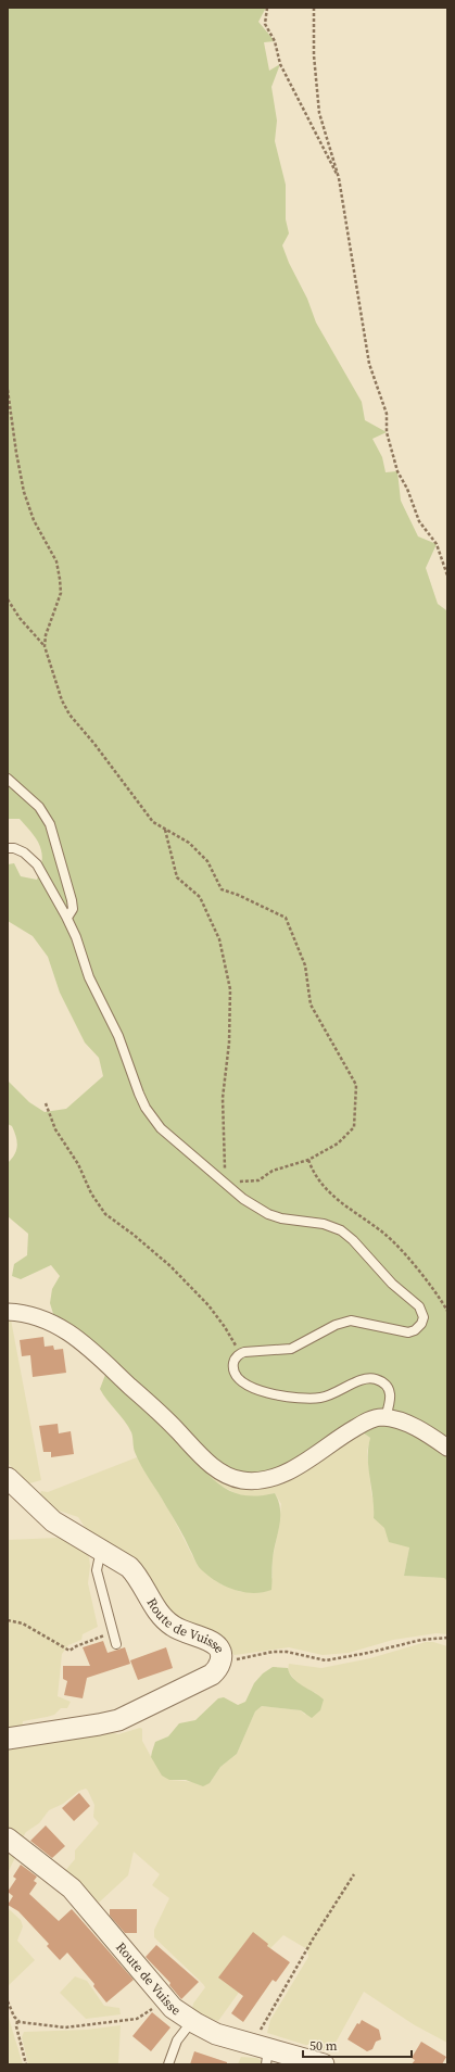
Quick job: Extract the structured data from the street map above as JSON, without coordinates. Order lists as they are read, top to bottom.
{
  "streets": {
    "street": ["Route de Vuisse"]
  },
  "scale_bar": "50 m"
}
